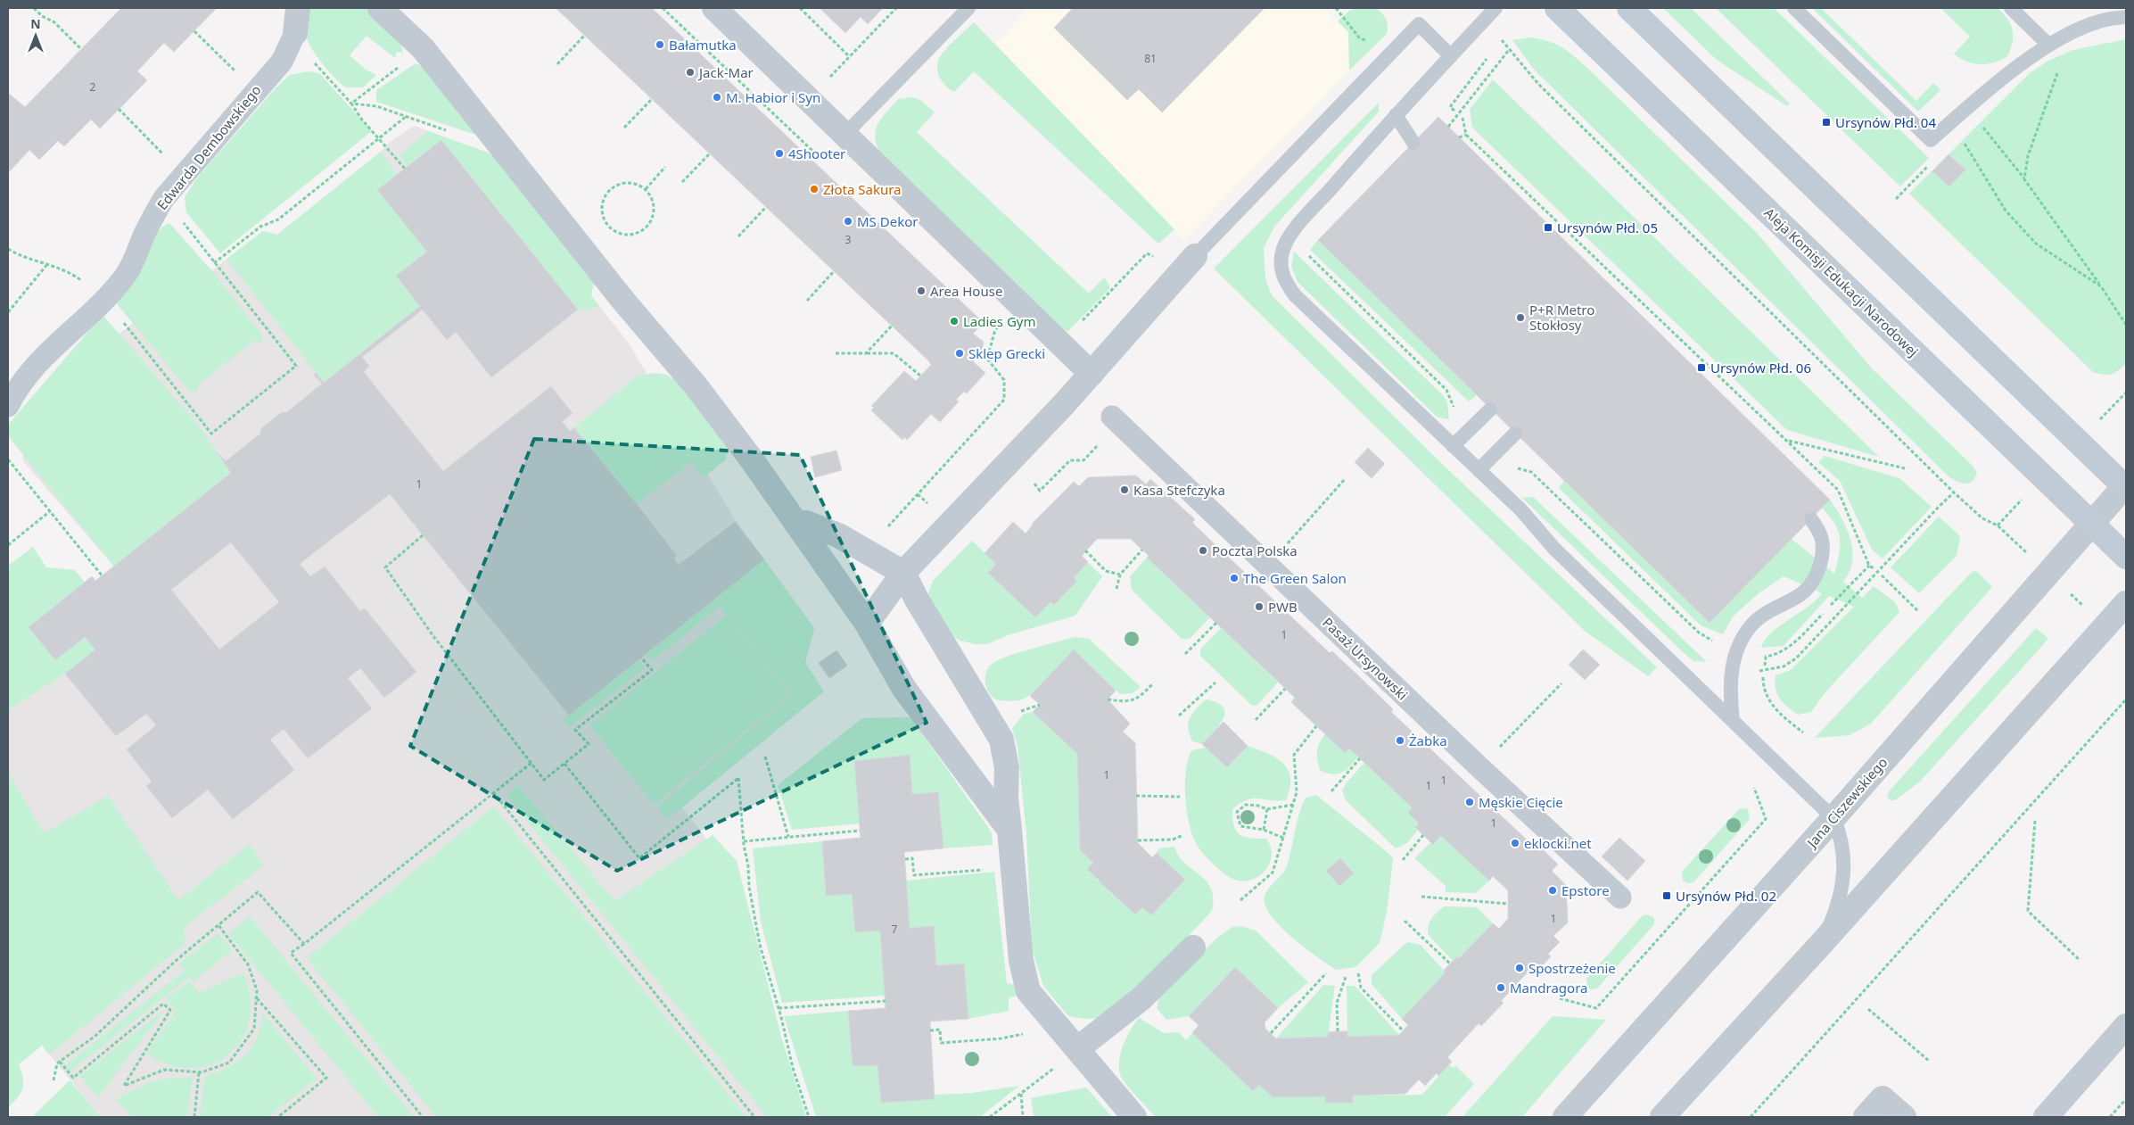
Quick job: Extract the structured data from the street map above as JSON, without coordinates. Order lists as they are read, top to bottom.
{
  "streets": {
    "main road": ["Aleja Komisji Edukacji Narodowej"],
    "street": ["Edwarda Dembowskiego", "Pasaż Ursynowski", "Jana Ciszewskiego"]
  },
  "crossings": [
    ["Aleja Komisji Edukacji Narodowej", "Jana Ciszewskiego"]
  ],
  "places": {
    "other": [
      "Bałamutka",
      "Jack-Mar",
      "M. Habior i Syn",
      "4Shooter",
      "Złota Sakura",
      "MS Dekor",
      "Area House",
      "P+R Metro Stokłosy",
      "Ladies Gym",
      "Sklep Grecki",
      "Kasa Stefczyka",
      "Poczta Polska",
      "The Green Salon",
      "PWB",
      "Żabka",
      "Męskie Cięcie",
      "eklocki.net",
      "Epstore",
      "Spostrzeżenie",
      "Mandragora"
    ],
    "transit": [
      "Ursynów Płd. 04",
      "Ursynów Płd. 05",
      "Ursynów Płd. 06",
      "Ursynów Płd. 02"
    ]
  },
  "house_numbers": [
    "81",
    "2",
    "3",
    "1",
    "1",
    "1",
    "1",
    "1",
    "1",
    "1",
    "7"
  ],
  "north": "top"
}
